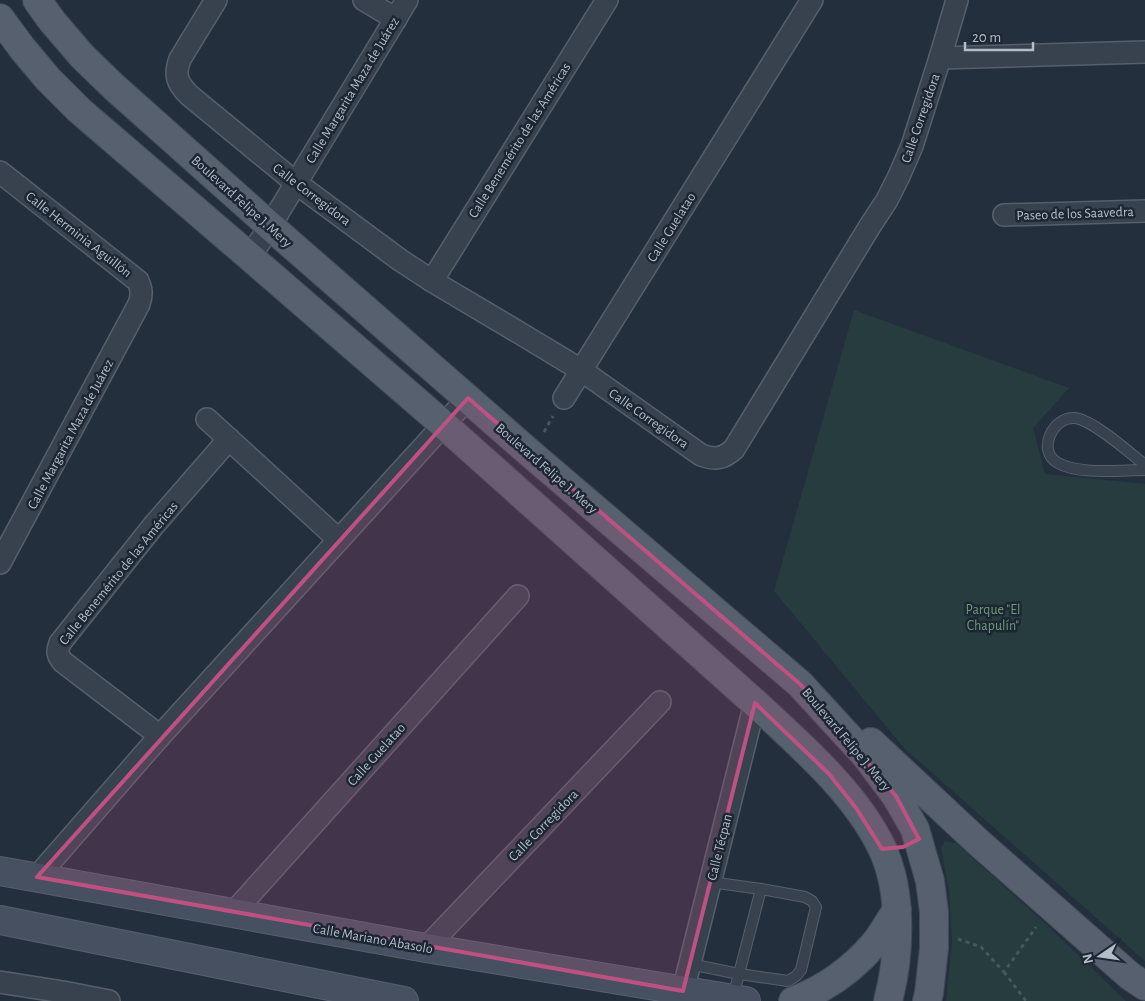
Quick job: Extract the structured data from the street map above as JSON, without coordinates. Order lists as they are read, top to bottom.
{
  "streets": {
    "main road": ["Boulevard Felipe J. Mery", "Calle Mariano Abasolo"],
    "street": [
      "Calle Margarita Maza de Juárez",
      "Calle Corregidora",
      "Calle Benemérito de las Américas",
      "Paseo de los Saavedra",
      "Calle Guelatao",
      "Calle Herminia Aguillón",
      "Calle Técpan"
    ]
  },
  "crossings": [
    ["Calle Margarita Maza de Juárez", "Calle Corregidora"],
    ["Calle Margarita Maza de Juárez", "Boulevard Felipe J. Mery"],
    ["Calle Margarita Maza de Juárez", "Calle Herminia Aguillón"],
    ["Calle Corregidora", "Calle Benemérito de las Américas"],
    ["Calle Corregidora", "Calle Guelatao"],
    ["Calle Corregidora", "Calle Mariano Abasolo"],
    ["Calle Guelatao", "Calle Mariano Abasolo"],
    ["Calle Técpan", "Calle Mariano Abasolo"]
  ],
  "parks": ["Parque \"El Chapulín\""],
  "scale_bar": "20 m",
  "north": "left"
}
